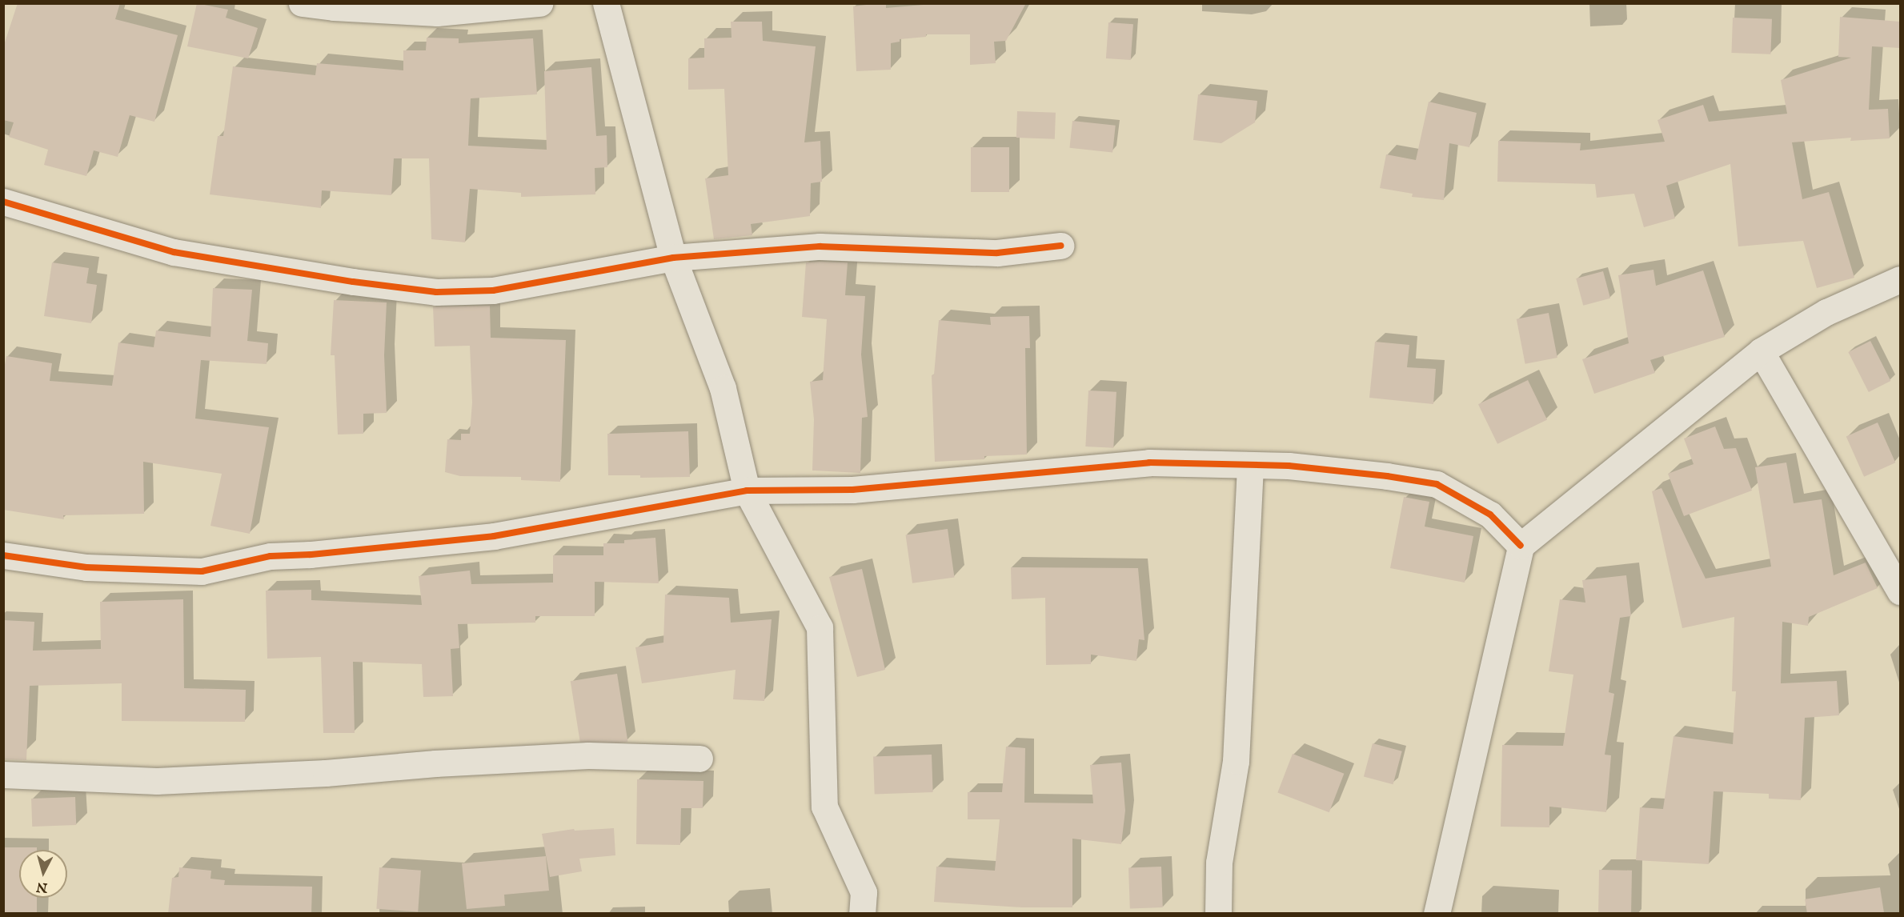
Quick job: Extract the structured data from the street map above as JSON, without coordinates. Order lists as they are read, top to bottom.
{
  "north": "bottom"
}
